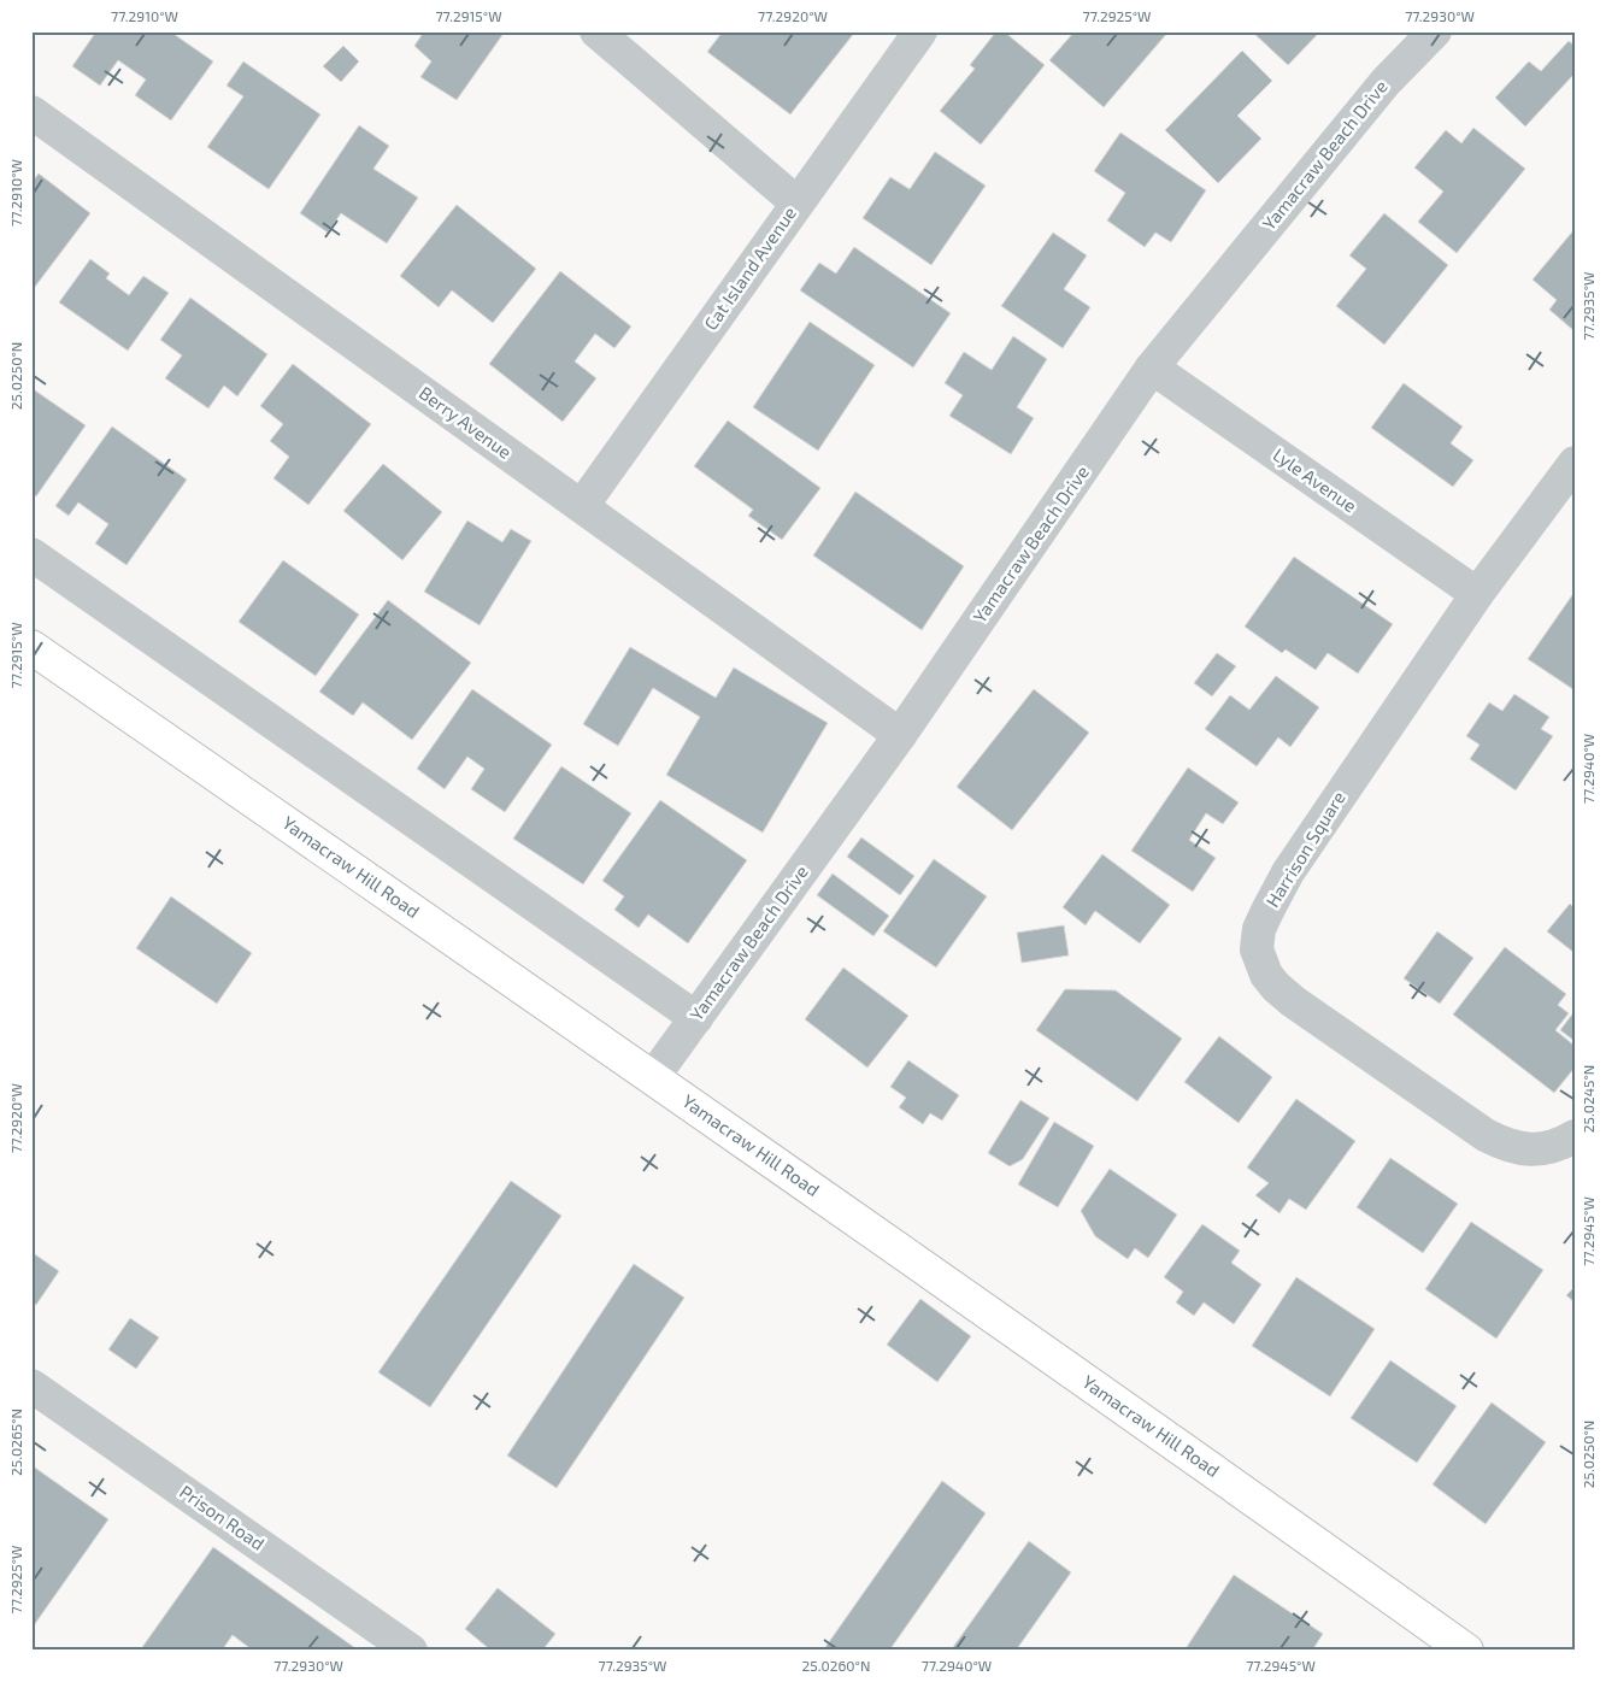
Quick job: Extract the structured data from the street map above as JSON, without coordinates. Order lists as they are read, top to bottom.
{
  "streets": {
    "main road": ["Yamacraw Hill Road"],
    "street": [
      "Yamacraw Beach Drive",
      "Cat Island Avenue",
      "Berry Avenue",
      "Lyle Avenue",
      "Harrison Square",
      "Prison Road"
    ]
  },
  "crossings": [
    ["Yamacraw Beach Drive", "Berry Avenue"],
    ["Yamacraw Beach Drive", "Lyle Avenue"],
    ["Yamacraw Beach Drive", "Yamacraw Hill Road"],
    ["Cat Island Avenue", "Berry Avenue"],
    ["Lyle Avenue", "Harrison Square"]
  ],
  "coordinates": [
    "77.2910°W",
    "77.2915°W",
    "77.2920°W",
    "77.2925°W",
    "77.2930°W",
    "77.2935°W",
    "25.0250°N",
    "77.2940°W",
    "25.0245°N",
    "77.2945°W",
    "25.0265°N",
    "25.0260°N"
  ]
}
